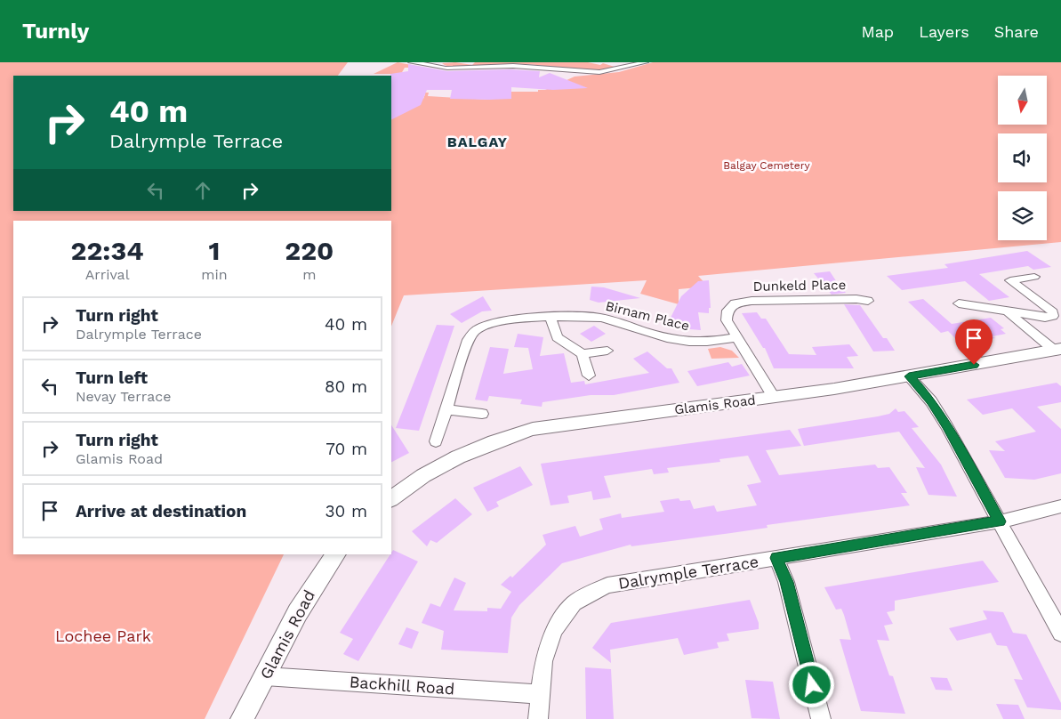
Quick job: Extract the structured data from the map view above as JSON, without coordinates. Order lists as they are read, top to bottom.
{
  "streets": {
    "street": [
      "Dunkeld Place",
      "Birnam Place",
      "Glamis Road",
      "Dalrymple Terrace",
      "Backhill Road"
    ]
  },
  "crossings": [
    ["Dunkeld Place", "Birnam Place"],
    ["Dunkeld Place", "Glamis Road"],
    ["Glamis Road", "Backhill Road"],
    ["Dalrymple Terrace", "Backhill Road"]
  ],
  "districts": ["BALGAY"],
  "parks": ["Balgay Cemetery", "Lochee Park"],
  "north": "bottom",
  "page": {
    "header": "Turnly",
    "nav": ["Map", "Layers", "Share"],
    "turn": ["40 m", "Dalrymple Terrace"],
    "eta": [
      "22:34",
      "Arrival",
      "1",
      "min",
      "220",
      "m"
    ],
    "list": [
      {
        "name": "Turn right",
        "note": "Dalrymple Terrace",
        "value": "40 m"
      },
      {
        "name": "Turn left",
        "note": "Nevay Terrace",
        "value": "80 m"
      },
      {
        "name": "Turn right",
        "note": "Glamis Road",
        "value": "70 m"
      },
      {
        "name": "Arrive at destination",
        "value": "30 m"
      }
    ]
  }
}
